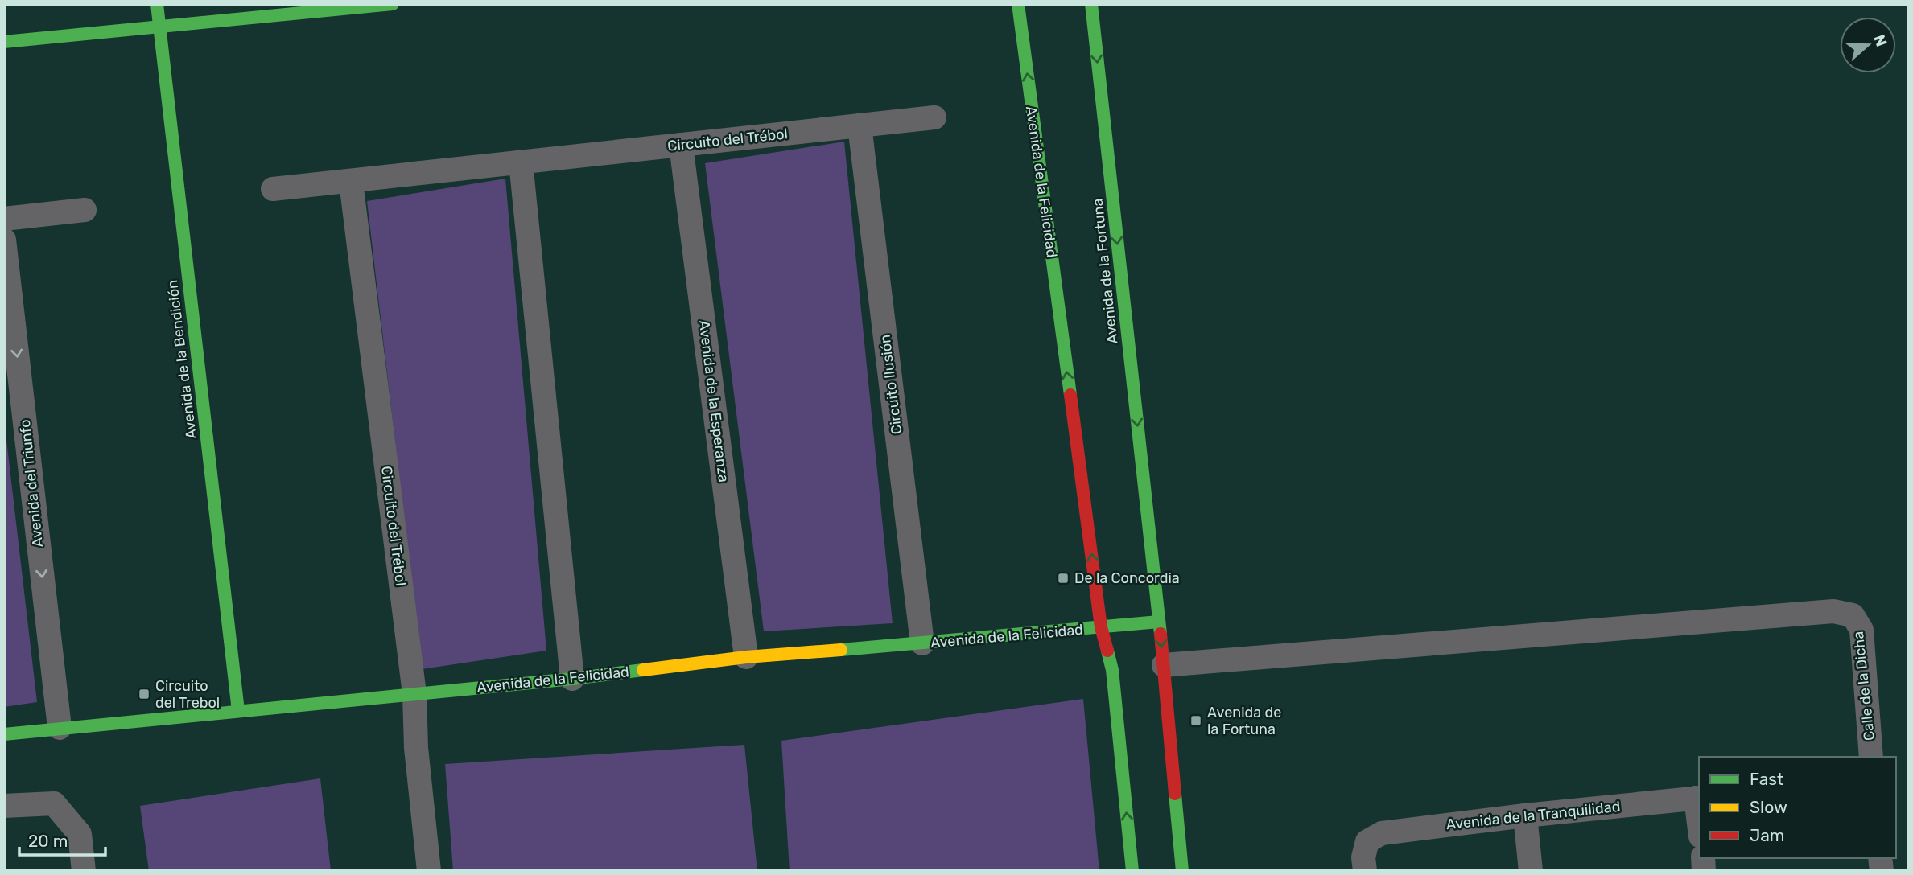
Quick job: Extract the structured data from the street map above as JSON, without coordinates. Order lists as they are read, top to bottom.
{
  "streets": {
    "street": [
      "Circuito del Trébol",
      "Avenida de la Felicidad",
      "Avenida de la Fortuna",
      "Avenida de la Bendición",
      "Circuito Ilusión",
      "Avenida de la Esperanza",
      "Avenida del Triunfo",
      "Calle de la Dicha",
      "Avenida de la Tranquilidad"
    ]
  },
  "crossings": [
    ["Circuito del Trébol", "Avenida de la Felicidad"],
    ["Circuito del Trébol", "Circuito Ilusión"],
    ["Circuito del Trébol", "Avenida de la Esperanza"],
    ["Avenida de la Felicidad", "Avenida de la Fortuna"],
    ["Avenida de la Felicidad", "Avenida de la Bendición"],
    ["Avenida de la Felicidad", "Circuito Ilusión"],
    ["Avenida de la Felicidad", "Avenida de la Esperanza"],
    ["Avenida de la Felicidad", "Avenida del Triunfo"],
    ["Avenida de la Fortuna", "Calle de la Dicha"]
  ],
  "one_way": ["Avenida de la Felicidad", "Avenida de la Fortuna", "Avenida del Triunfo"],
  "places": {
    "transit": ["De la Concordia", "Circuito del Trebol", "Avenida de la Fortuna"]
  },
  "legend": ["Fast", "Slow", "Jam"],
  "scale_bar": "20 m",
  "north": "right"
}
